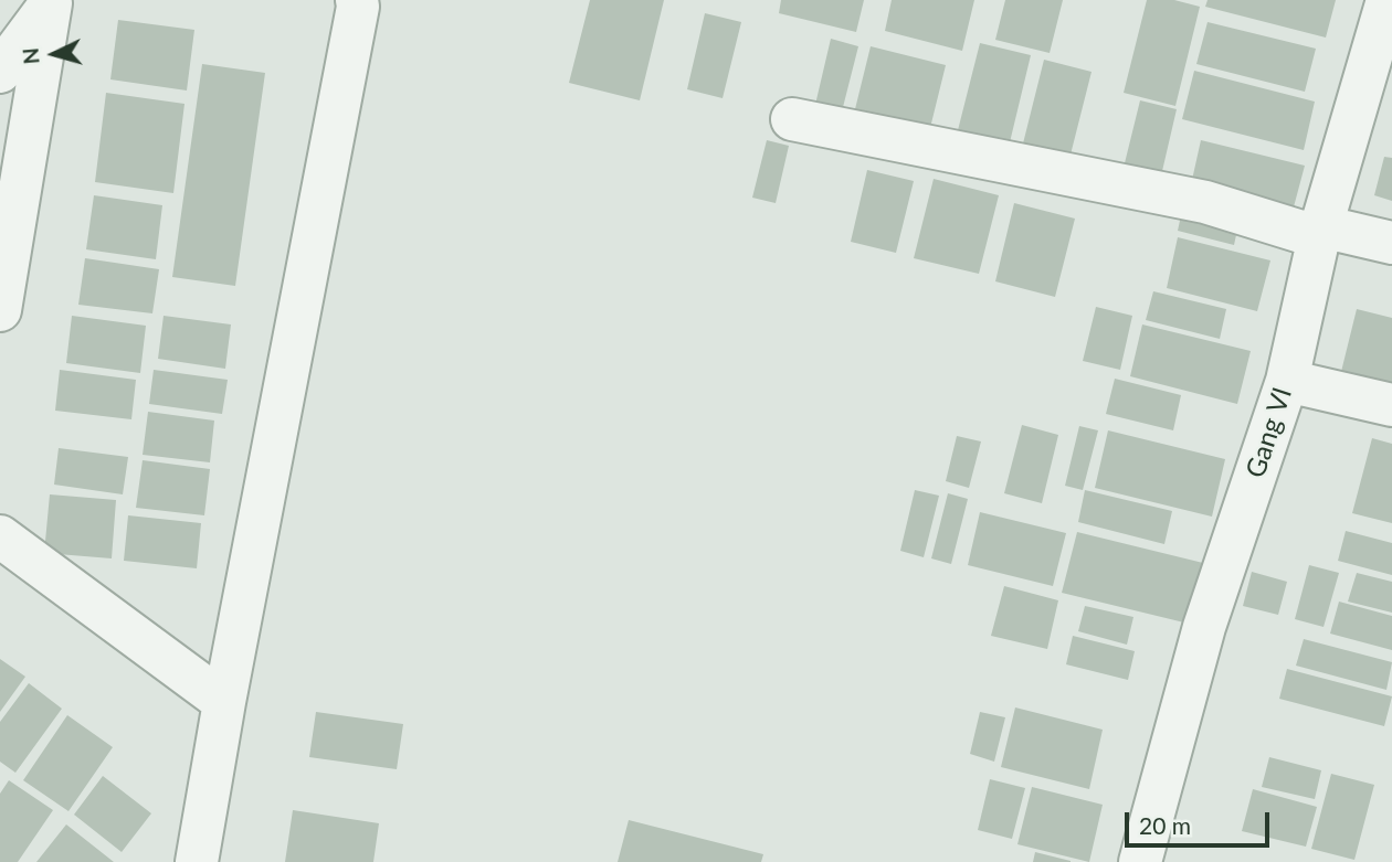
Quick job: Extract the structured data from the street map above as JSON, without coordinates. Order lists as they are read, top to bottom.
{
  "streets": {
    "street": ["Gang VI"]
  },
  "scale_bar": "20 m",
  "north": "left"
}
